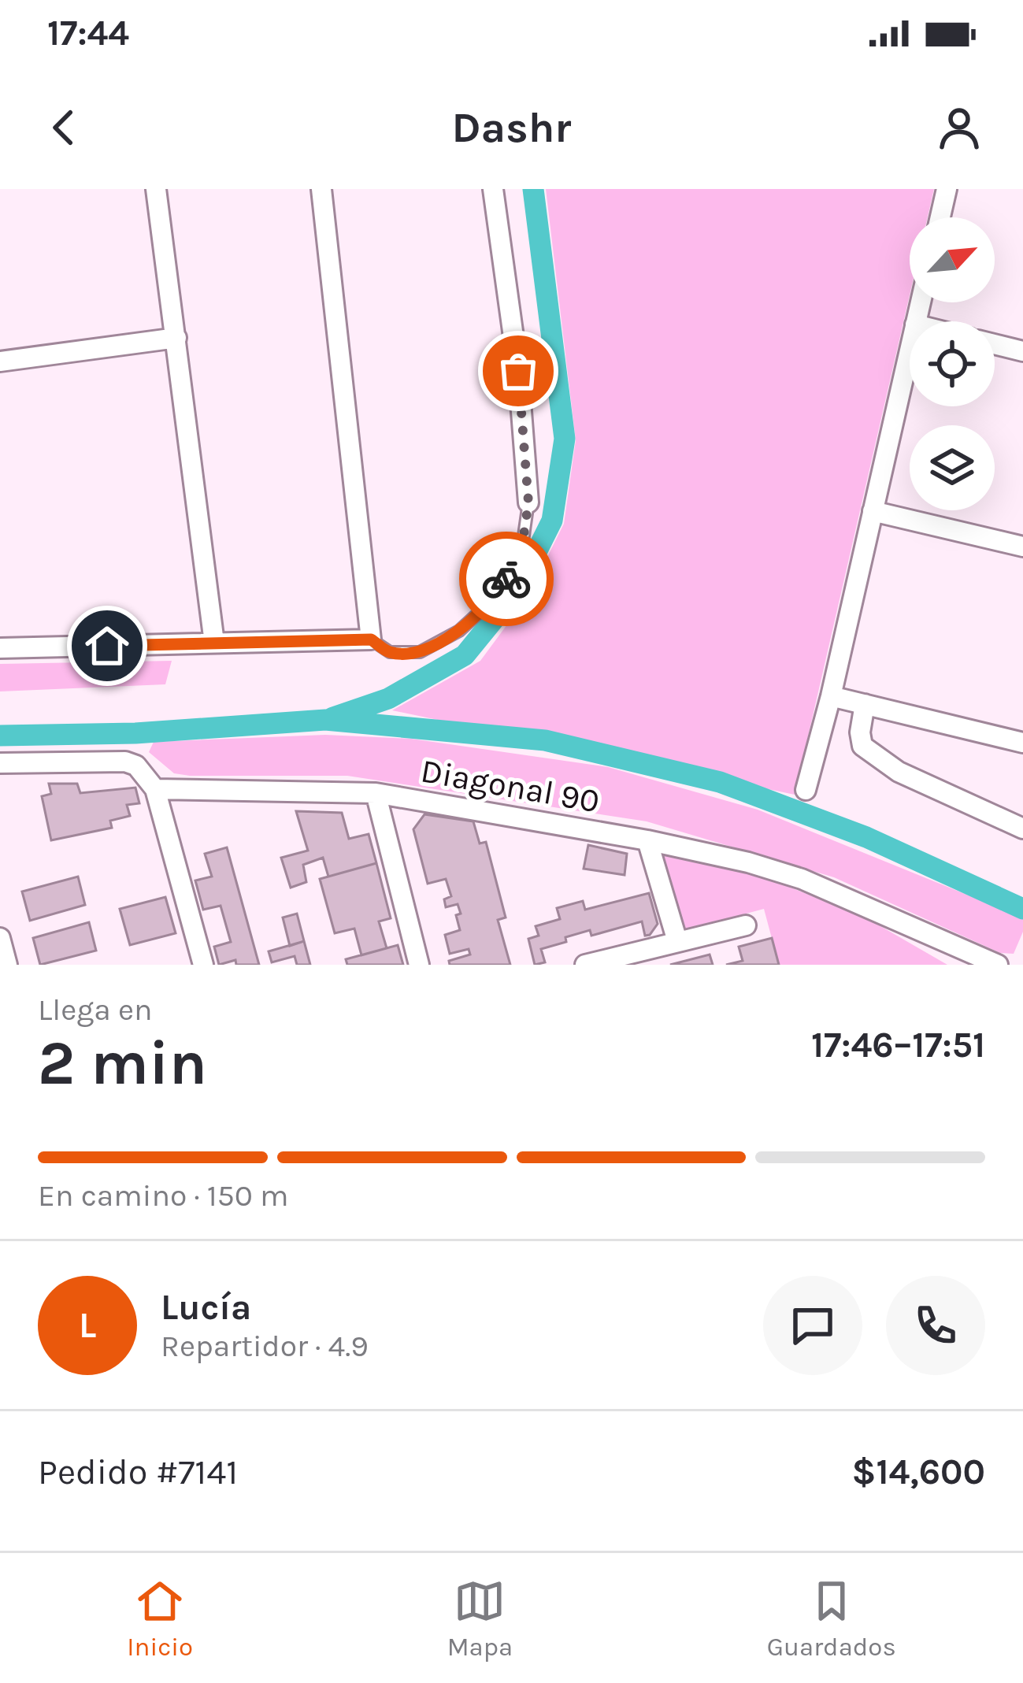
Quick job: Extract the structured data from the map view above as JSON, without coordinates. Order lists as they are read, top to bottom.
{
  "streets": {
    "street": ["Diagonal 90"]
  },
  "north": "top right",
  "page": {
    "status": "17:44",
    "header": "Dashr",
    "heading": ["2 min", "Llega en", "17:46–17:51"],
    "panel": [
      "Lucía",
      "Repartidor · 4.9",
      "Pedido #7141",
      "$14,600"
    ],
    "bar": "En camino · 150 m",
    "round": "L",
    "tabs": ["Inicio", "Mapa", "Guardados"]
  }
}
